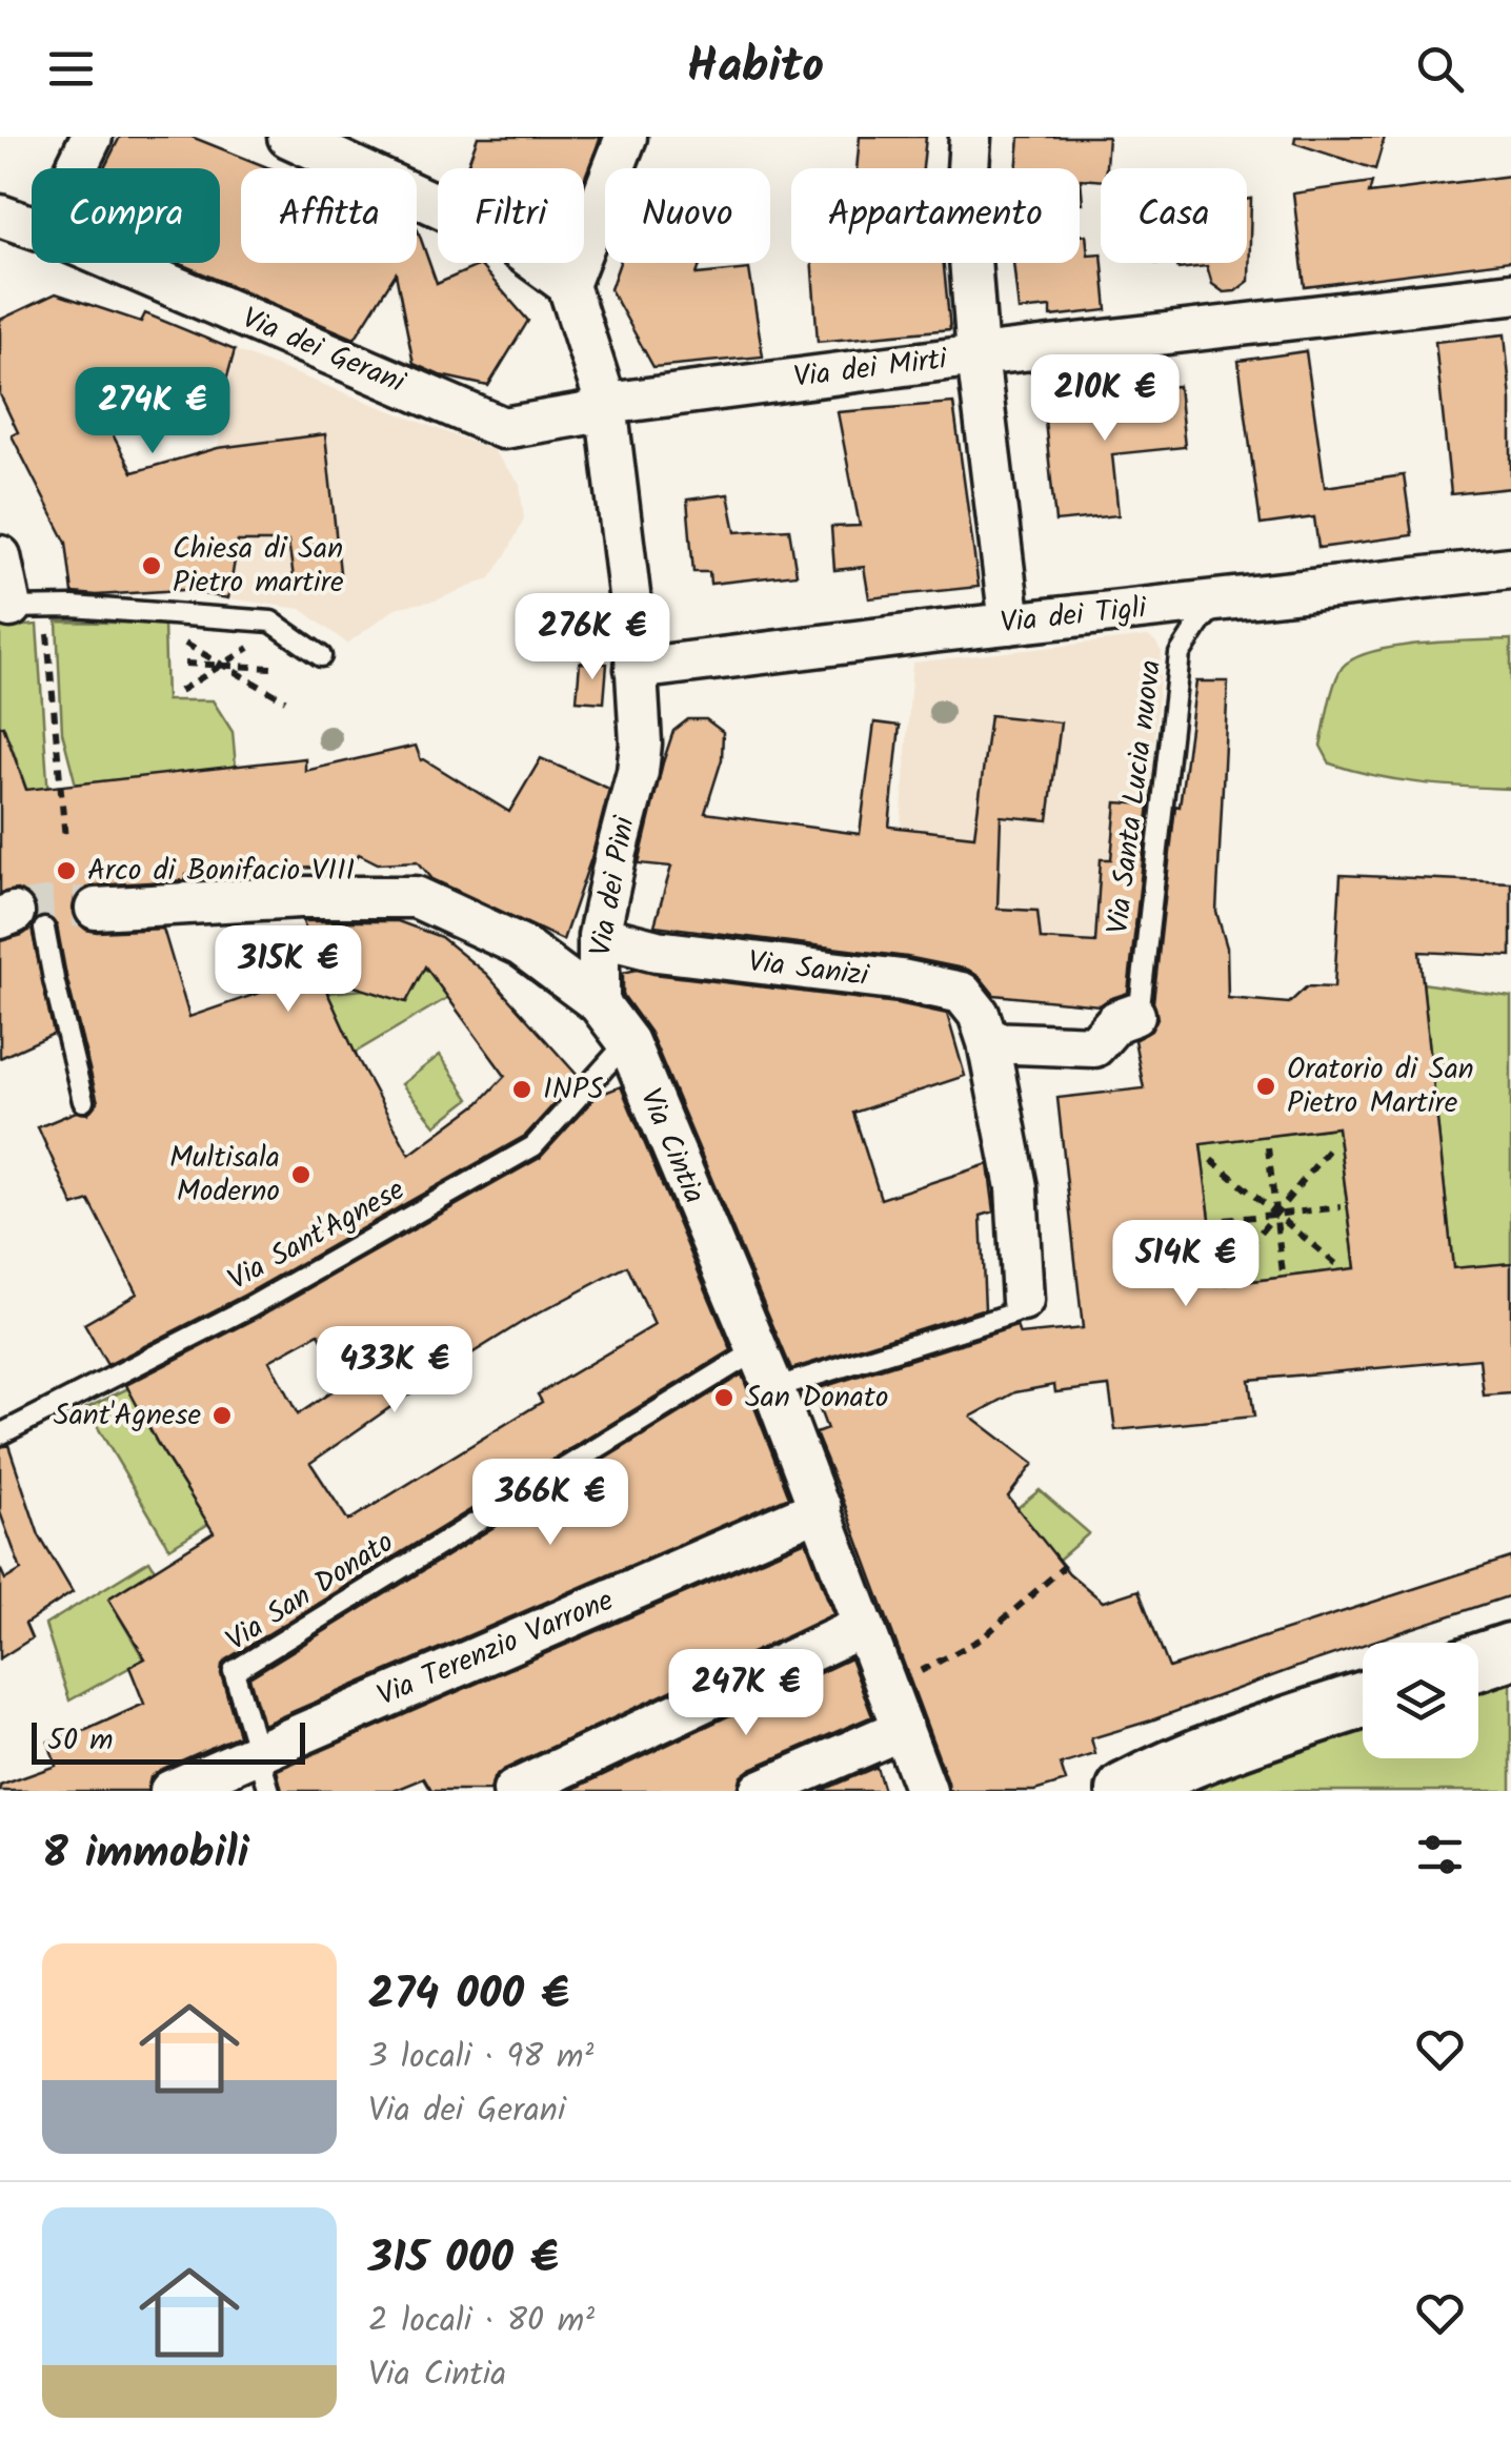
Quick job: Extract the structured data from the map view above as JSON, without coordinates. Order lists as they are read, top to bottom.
{
  "streets": {
    "street": [
      "Via dei Gerani",
      "Via dei Mirti",
      "Via dei Tigli",
      "Via dei Pini",
      "Via Sanizi",
      "Via Cintia",
      "Via Terenzio Varrone"
    ],
    "lane": ["Via Santa Lucia nuova", "Via Sant'Agnese", "Via San Donato"]
  },
  "crossings": [
    ["Via dei Gerani", "Via dei Mirti"],
    ["Via dei Gerani", "Via dei Pini"],
    ["Via dei Mirti", "Via dei Pini"],
    ["Via dei Tigli", "Via Santa Lucia nuova"],
    ["Via dei Tigli", "Via dei Pini"],
    ["Via dei Pini", "Via Sanizi"],
    ["Via dei Pini", "Via Cintia"],
    ["Via Cintia", "Via Sant'Agnese"],
    ["Via Cintia", "Via San Donato"],
    ["Via Cintia", "Via Terenzio Varrone"],
    ["Via San Donato", "Via Terenzio Varrone"]
  ],
  "places": [
    "Chiesa di San Pietro martire",
    "Arco di Bonifacio VIII",
    "Oratorio di San Pietro Martire",
    "INPS",
    "Multisala Moderno",
    "San Donato",
    "Sant'Agnese"
  ],
  "scale_bar": "50 m",
  "page": {
    "header": "Habito",
    "chip": [
      "Compra",
      "Affitta",
      "Filtri",
      "Nuovo",
      "Appartamento",
      "Casa"
    ],
    "price": [
      "210K €",
      "274K €",
      "276K €",
      "315K €",
      "514K €",
      "433K €",
      "366K €",
      "247K €"
    ],
    "scale": "50 m",
    "heading": "8 immobili",
    "list": [
      {
        "name": "274 000 €",
        "note": "3 locali · 98 m² · Via dei Gerani"
      },
      {
        "name": "315 000 €",
        "note": "2 locali · 80 m² · Via Cintia"
      }
    ]
  }
}
